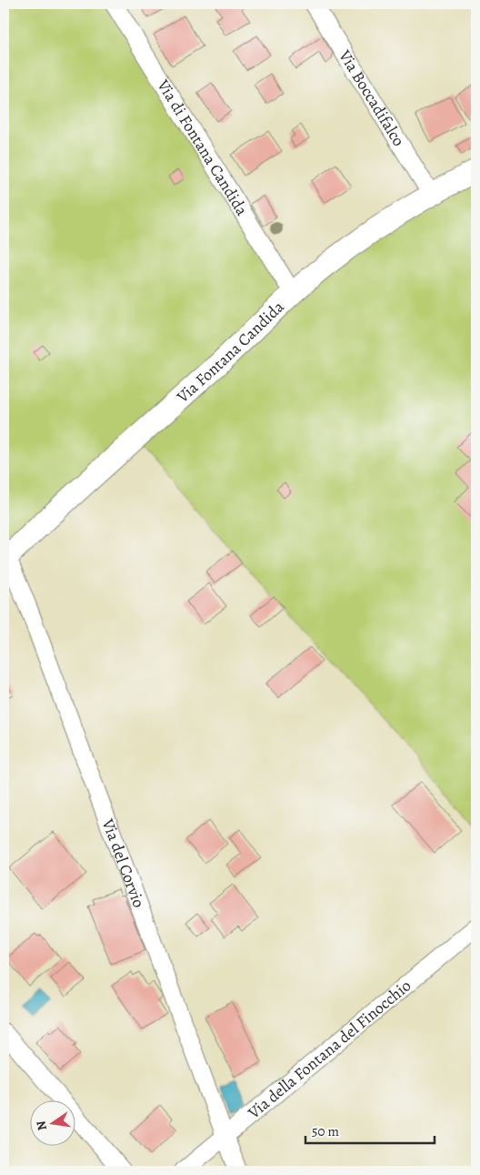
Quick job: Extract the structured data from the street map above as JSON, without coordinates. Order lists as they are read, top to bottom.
{
  "streets": {
    "main road": ["Via Fontana Candida"],
    "street": [
      "Via Boccadifalco",
      "Via di Fontana Candida",
      "Via del Corvio",
      "Via della Fontana del Finocchio"
    ]
  },
  "crossings": [
    ["Via Boccadifalco", "Via Fontana Candida"],
    ["Via di Fontana Candida", "Via Fontana Candida"],
    ["Via Fontana Candida", "Via del Corvio"],
    ["Via del Corvio", "Via della Fontana del Finocchio"]
  ],
  "scale_bar": "50 m",
  "north": "left"
}
